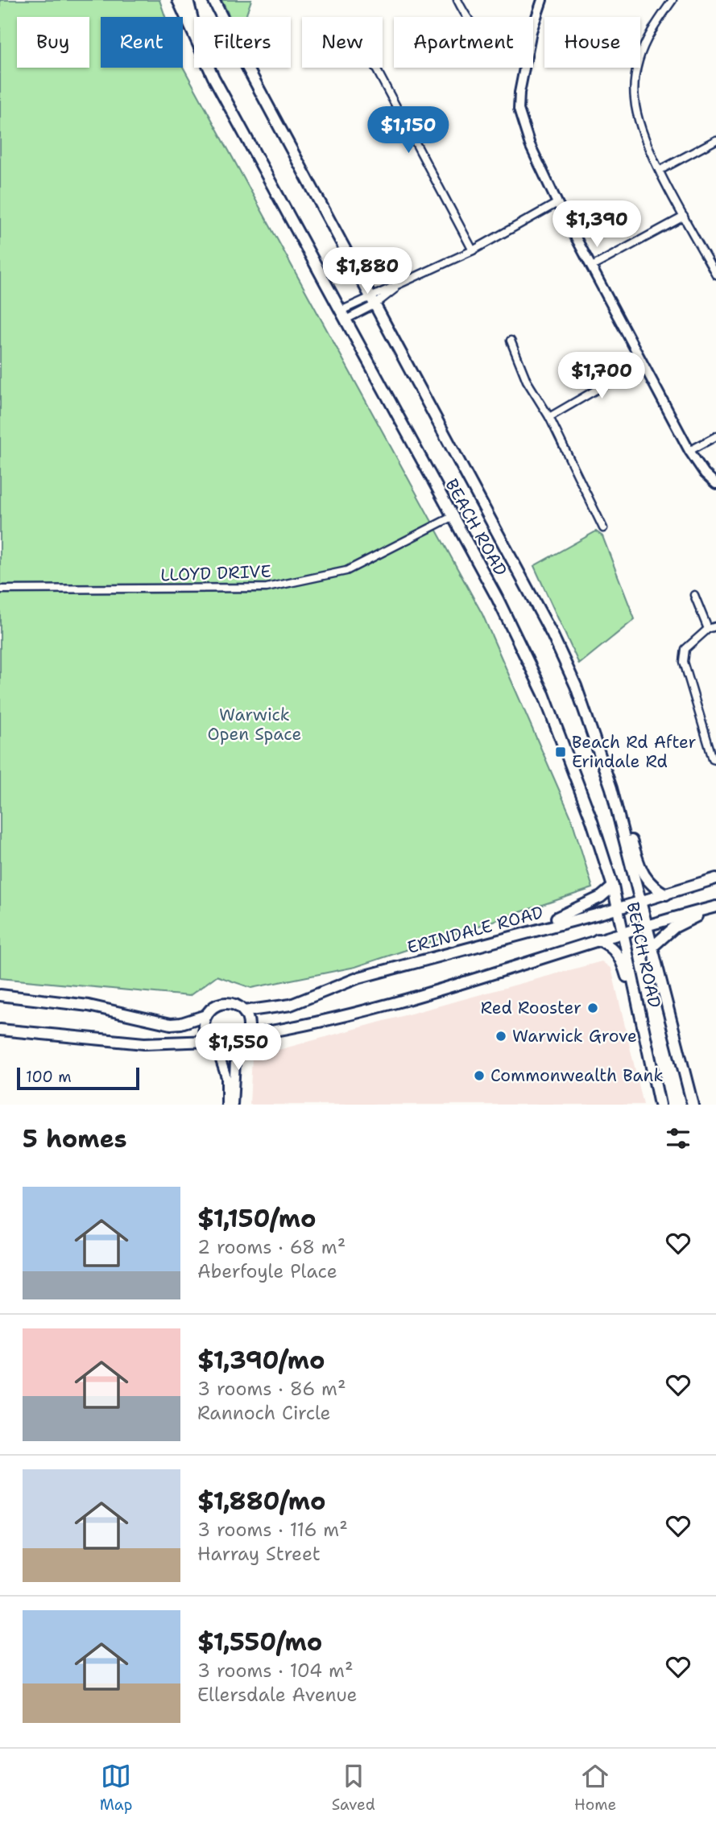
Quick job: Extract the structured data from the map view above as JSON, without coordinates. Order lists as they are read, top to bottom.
{
  "streets": {
    "main road": ["BEACH ROAD", "ERINDALE ROAD"],
    "street": ["LLOYD DRIVE"]
  },
  "crossings": [
    ["BEACH ROAD", "LLOYD DRIVE"],
    ["BEACH ROAD", "ERINDALE ROAD"]
  ],
  "parks": ["Warwick Open Space"],
  "places": {
    "transit": ["Beach Rd After Erindale Rd"],
    "other": ["Red Rooster", "Warwick Grove", "Commonwealth Bank"]
  },
  "scale_bar": "100 m",
  "page": {
    "chip": [
      "Buy",
      "Rent",
      "Filters",
      "New",
      "Apartment",
      "House"
    ],
    "price": [
      "$1,150",
      "$1,390",
      "$1,880",
      "$1,700",
      "$1,550"
    ],
    "scale": "100 m",
    "heading": "5 homes",
    "list": [
      {
        "name": "$1,150/mo",
        "note": "2 rooms · 68 m² · Aberfoyle Place"
      },
      {
        "name": "$1,390/mo",
        "note": "3 rooms · 86 m² · Rannoch Circle"
      },
      {
        "name": "$1,880/mo",
        "note": "3 rooms · 116 m² · Harray Street"
      },
      {
        "name": "$1,550/mo",
        "note": "3 rooms · 104 m² · Ellersdale Avenue"
      }
    ],
    "tabs": ["Map", "Saved", "Home"]
  }
}
